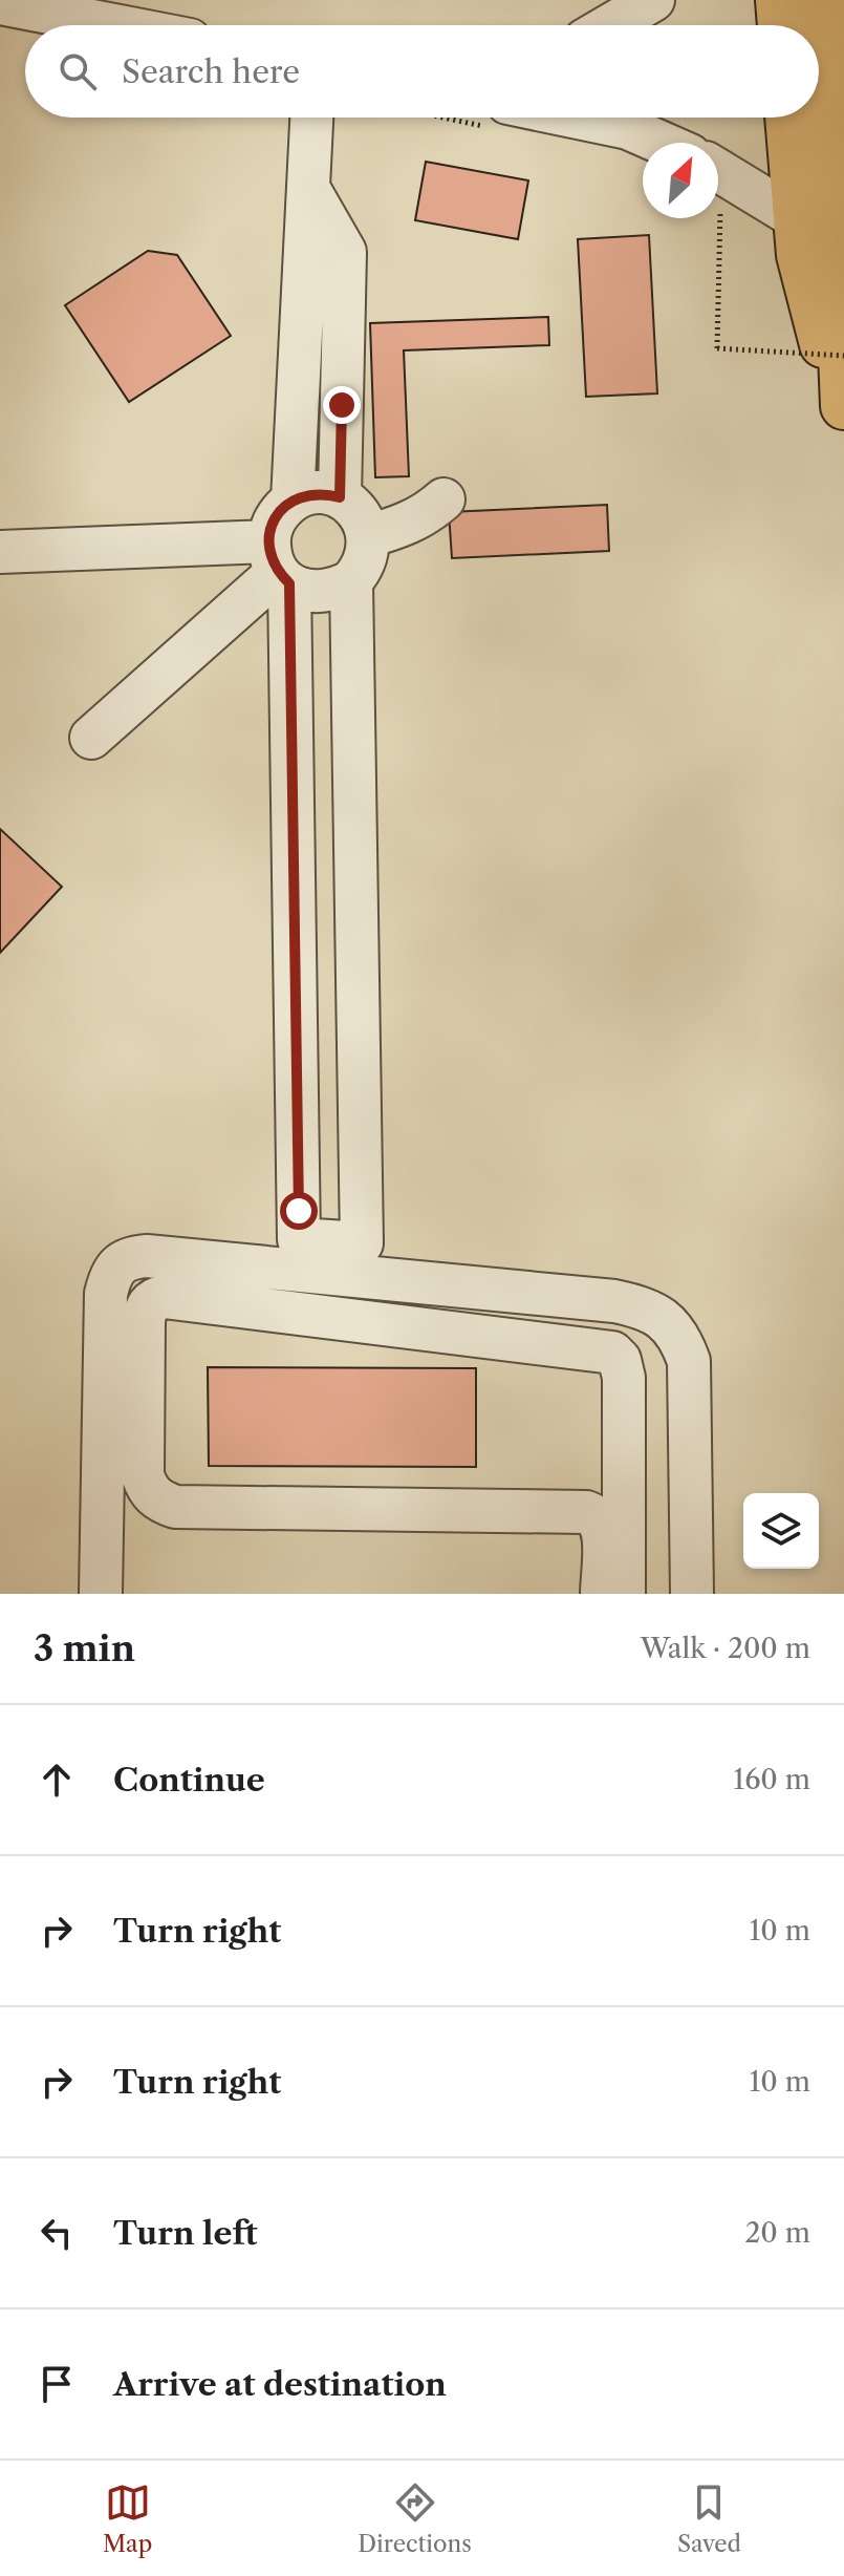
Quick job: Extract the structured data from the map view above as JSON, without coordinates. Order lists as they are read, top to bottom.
{
  "north": "top right",
  "page": {
    "search": "Search here",
    "heading": ["3 min", "Walk · 200 m"],
    "list": [
      ["Continue", "160 m"],
      ["Turn right", "10 m"],
      ["Turn right", "10 m"],
      ["Turn left", "20 m"],
      "Arrive at destination"
    ],
    "nav": ["Map", "Directions", "Saved"]
  }
}
